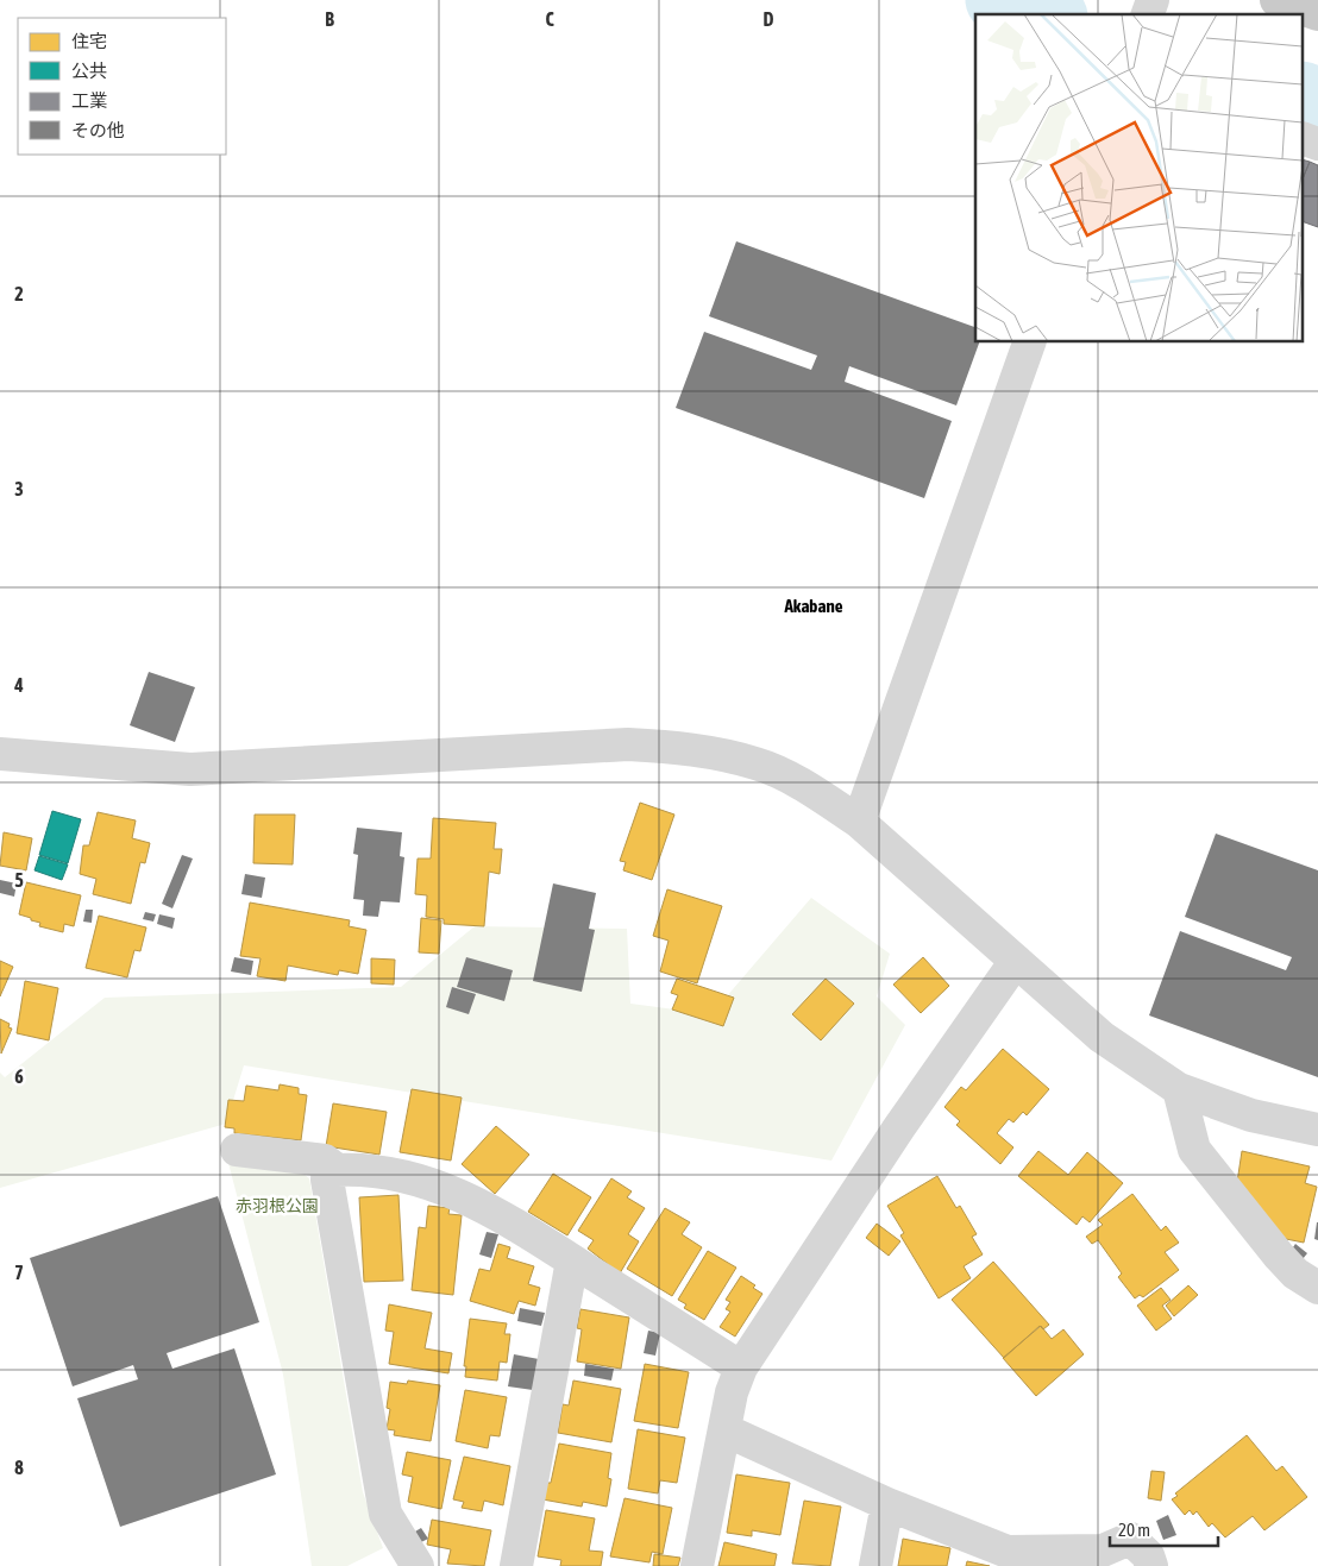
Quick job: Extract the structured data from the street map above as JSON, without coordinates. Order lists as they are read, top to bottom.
{
  "districts": ["Akabane"],
  "parks": ["赤羽根公園"],
  "legend": [
    "住宅",
    "公共",
    "工業",
    "その他"
  ],
  "scale_bar": "20 m",
  "grid": {
    "columns": ["B", "C", "D"],
    "rows": [
      "2",
      "3",
      "4",
      "5",
      "6",
      "7",
      "8"
    ]
  }
}
